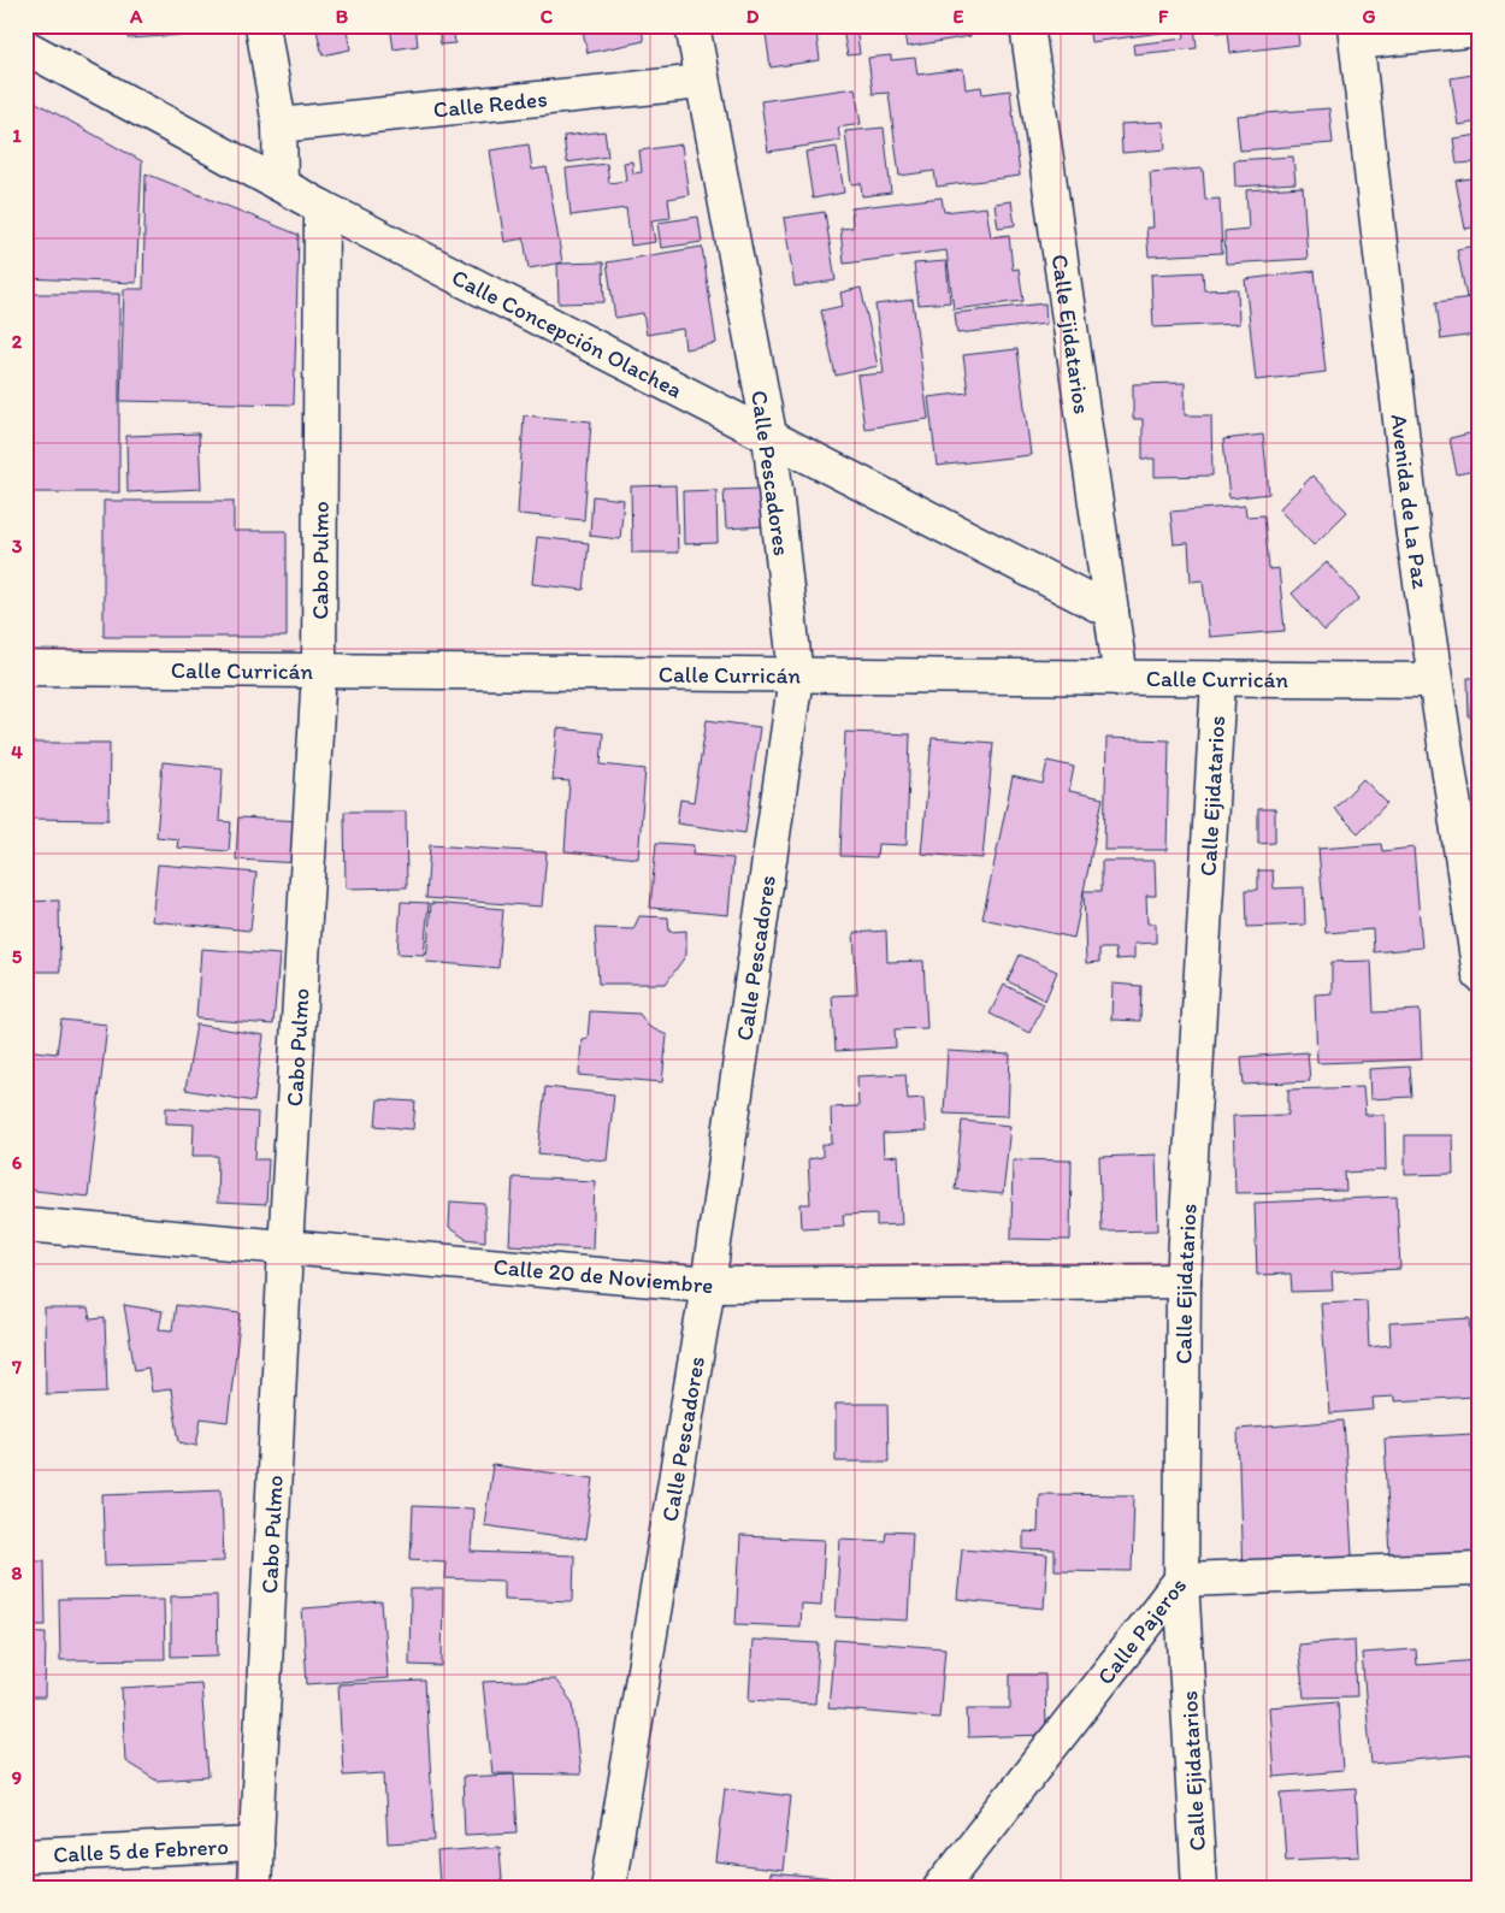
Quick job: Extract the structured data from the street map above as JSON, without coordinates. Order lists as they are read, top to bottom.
{
  "streets": {
    "street": [
      "Calle Redes",
      "Calle Concepción Olachea",
      "Calle Ejidatarios",
      "Calle Pescadores",
      "Avenida de La Paz",
      "Cabo Pulmo",
      "Calle Curricán",
      "Calle 20 de Noviembre",
      "Calle Pajeros",
      "Calle 5 de Febrero"
    ]
  },
  "crossings": [
    ["Calle Redes", "Calle Pescadores"],
    ["Calle Concepción Olachea", "Calle Ejidatarios"],
    ["Calle Concepción Olachea", "Calle Pescadores"],
    ["Calle Concepción Olachea", "Cabo Pulmo"],
    ["Calle Ejidatarios", "Calle Curricán"],
    ["Calle Ejidatarios", "Calle 20 de Noviembre"],
    ["Calle Ejidatarios", "Calle Pajeros"],
    ["Calle Pescadores", "Calle Curricán"],
    ["Calle Pescadores", "Calle 20 de Noviembre"],
    ["Avenida de La Paz", "Calle Curricán"],
    ["Cabo Pulmo", "Calle Curricán"],
    ["Cabo Pulmo", "Calle 20 de Noviembre"],
    ["Cabo Pulmo", "Calle 5 de Febrero"]
  ],
  "grid": {
    "columns": [
      "A",
      "B",
      "C",
      "D",
      "E",
      "F",
      "G"
    ],
    "rows": [
      "1",
      "2",
      "3",
      "4",
      "5",
      "6",
      "7",
      "8",
      "9"
    ]
  }
}
